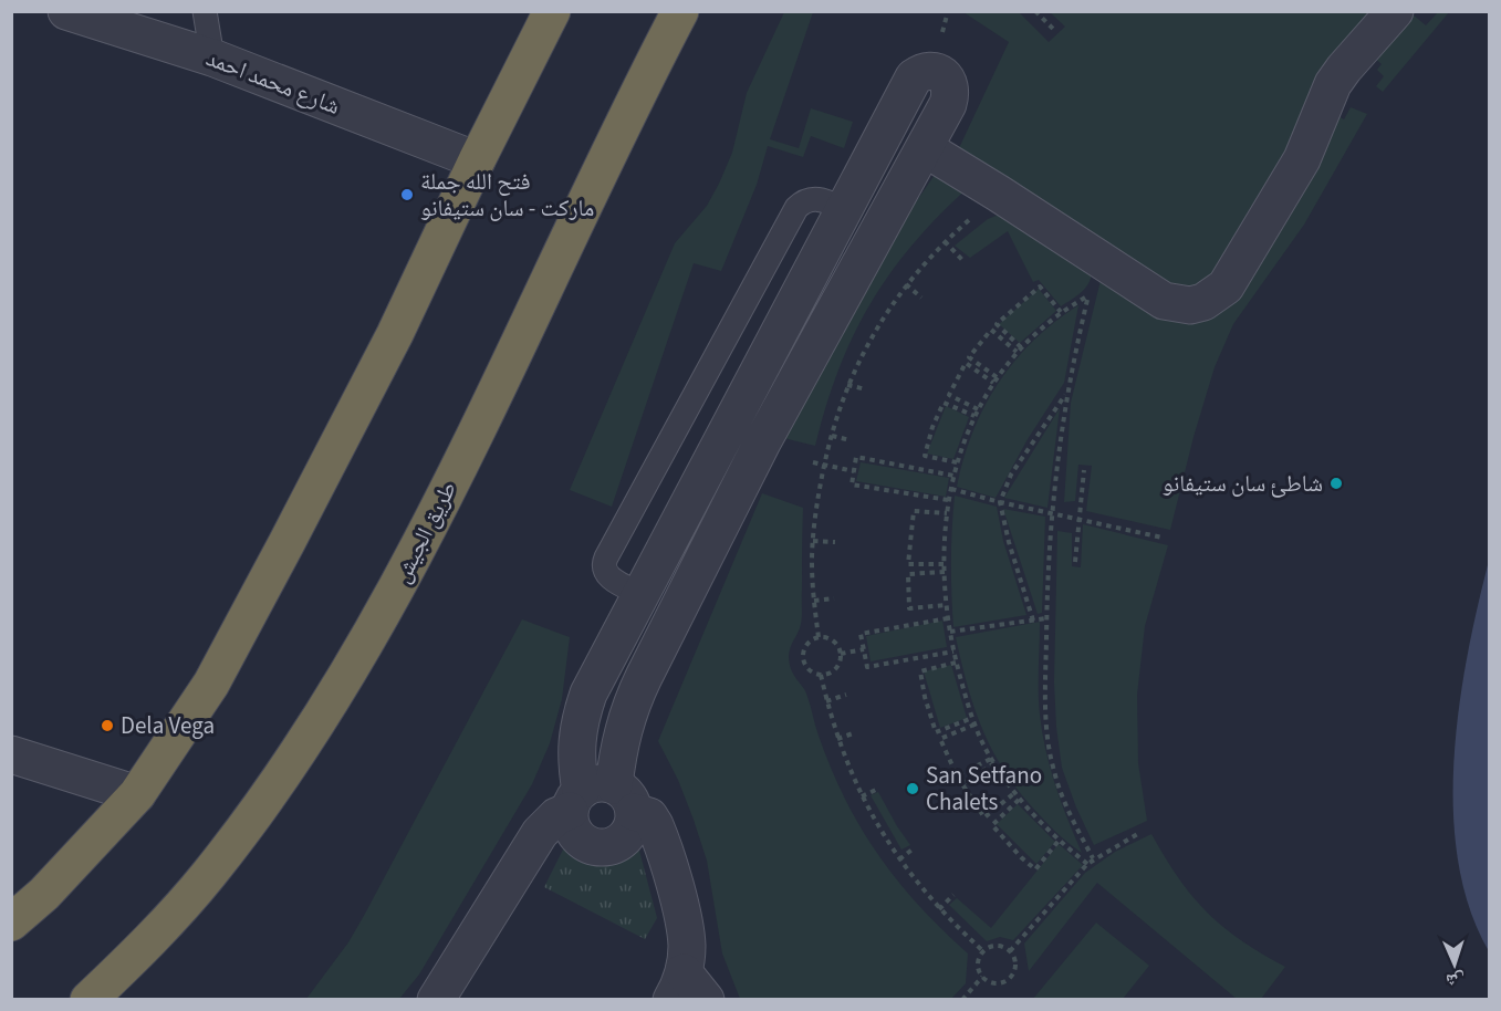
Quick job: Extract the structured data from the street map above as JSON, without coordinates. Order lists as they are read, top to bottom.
{
  "streets": {
    "highway": ["طريق الجيش"],
    "street": ["شارع محمد احمد"]
  },
  "places": [
    "فتح الله جملة ماركت - سان ستيفانو",
    "شاطئ سان ستيفانو",
    "Dela Vega",
    "San Setfano Chalets"
  ],
  "north": "bottom"
}
